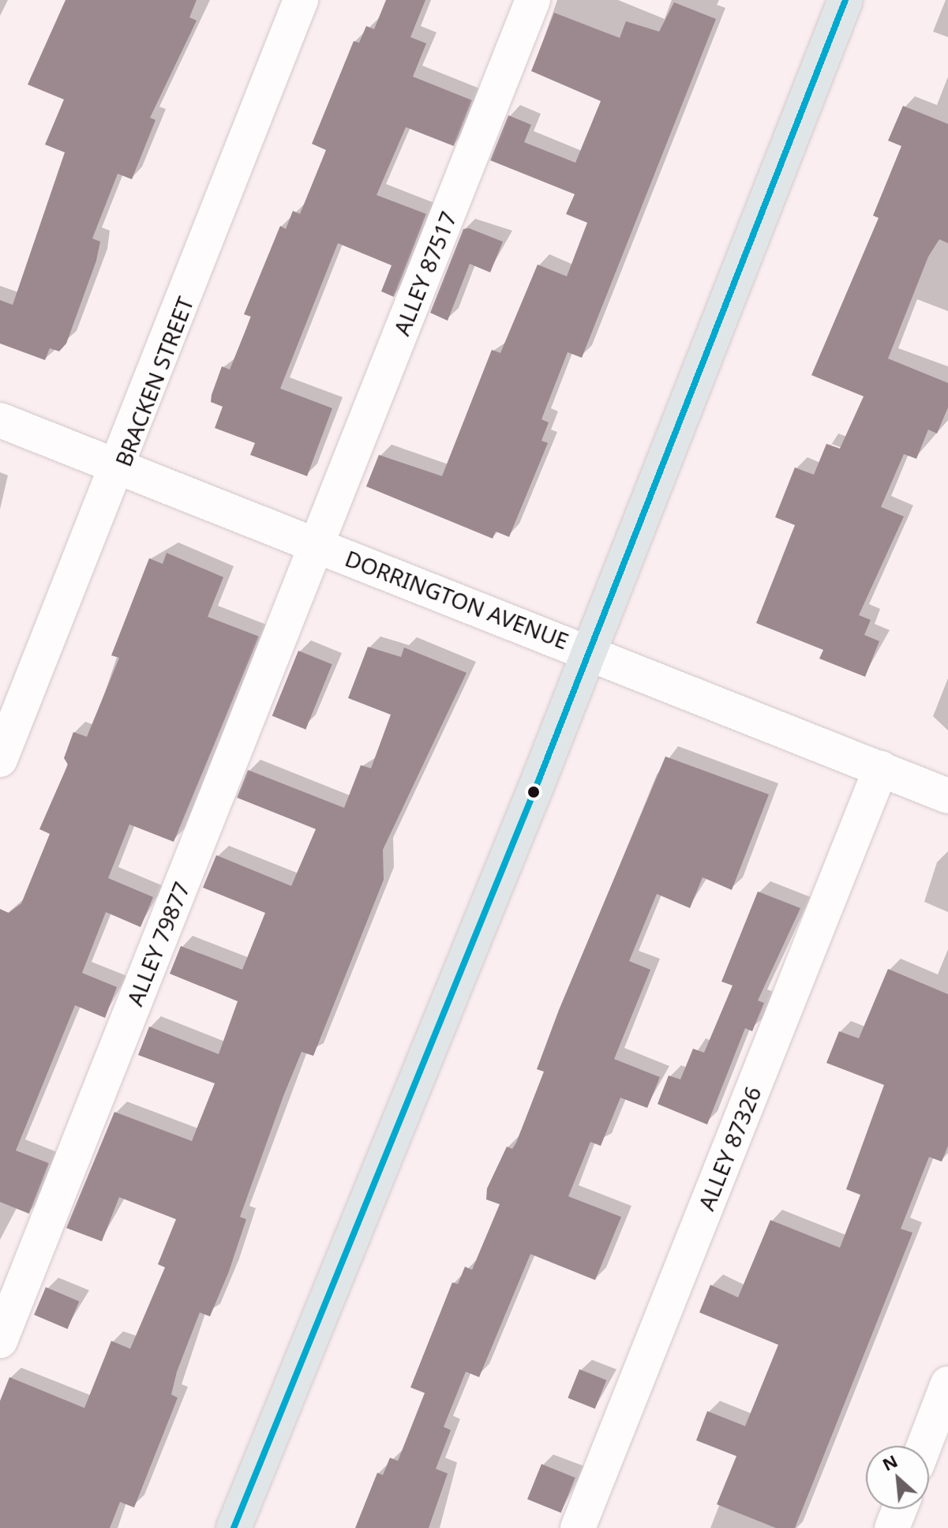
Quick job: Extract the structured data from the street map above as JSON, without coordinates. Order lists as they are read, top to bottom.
{
  "streets": {
    "street": [
      "ALLEY 87517",
      "BRACKEN STREET",
      "DORRINGTON AVENUE",
      "ALLEY 79877",
      "ALLEY 87326"
    ]
  },
  "crossings": [
    ["ALLEY 87517", "DORRINGTON AVENUE"],
    ["ALLEY 87517", "ALLEY 79877"],
    ["BRACKEN STREET", "DORRINGTON AVENUE"],
    ["DORRINGTON AVENUE", "ALLEY 79877"],
    ["DORRINGTON AVENUE", "ALLEY 87326"]
  ],
  "north": "top left"
}
